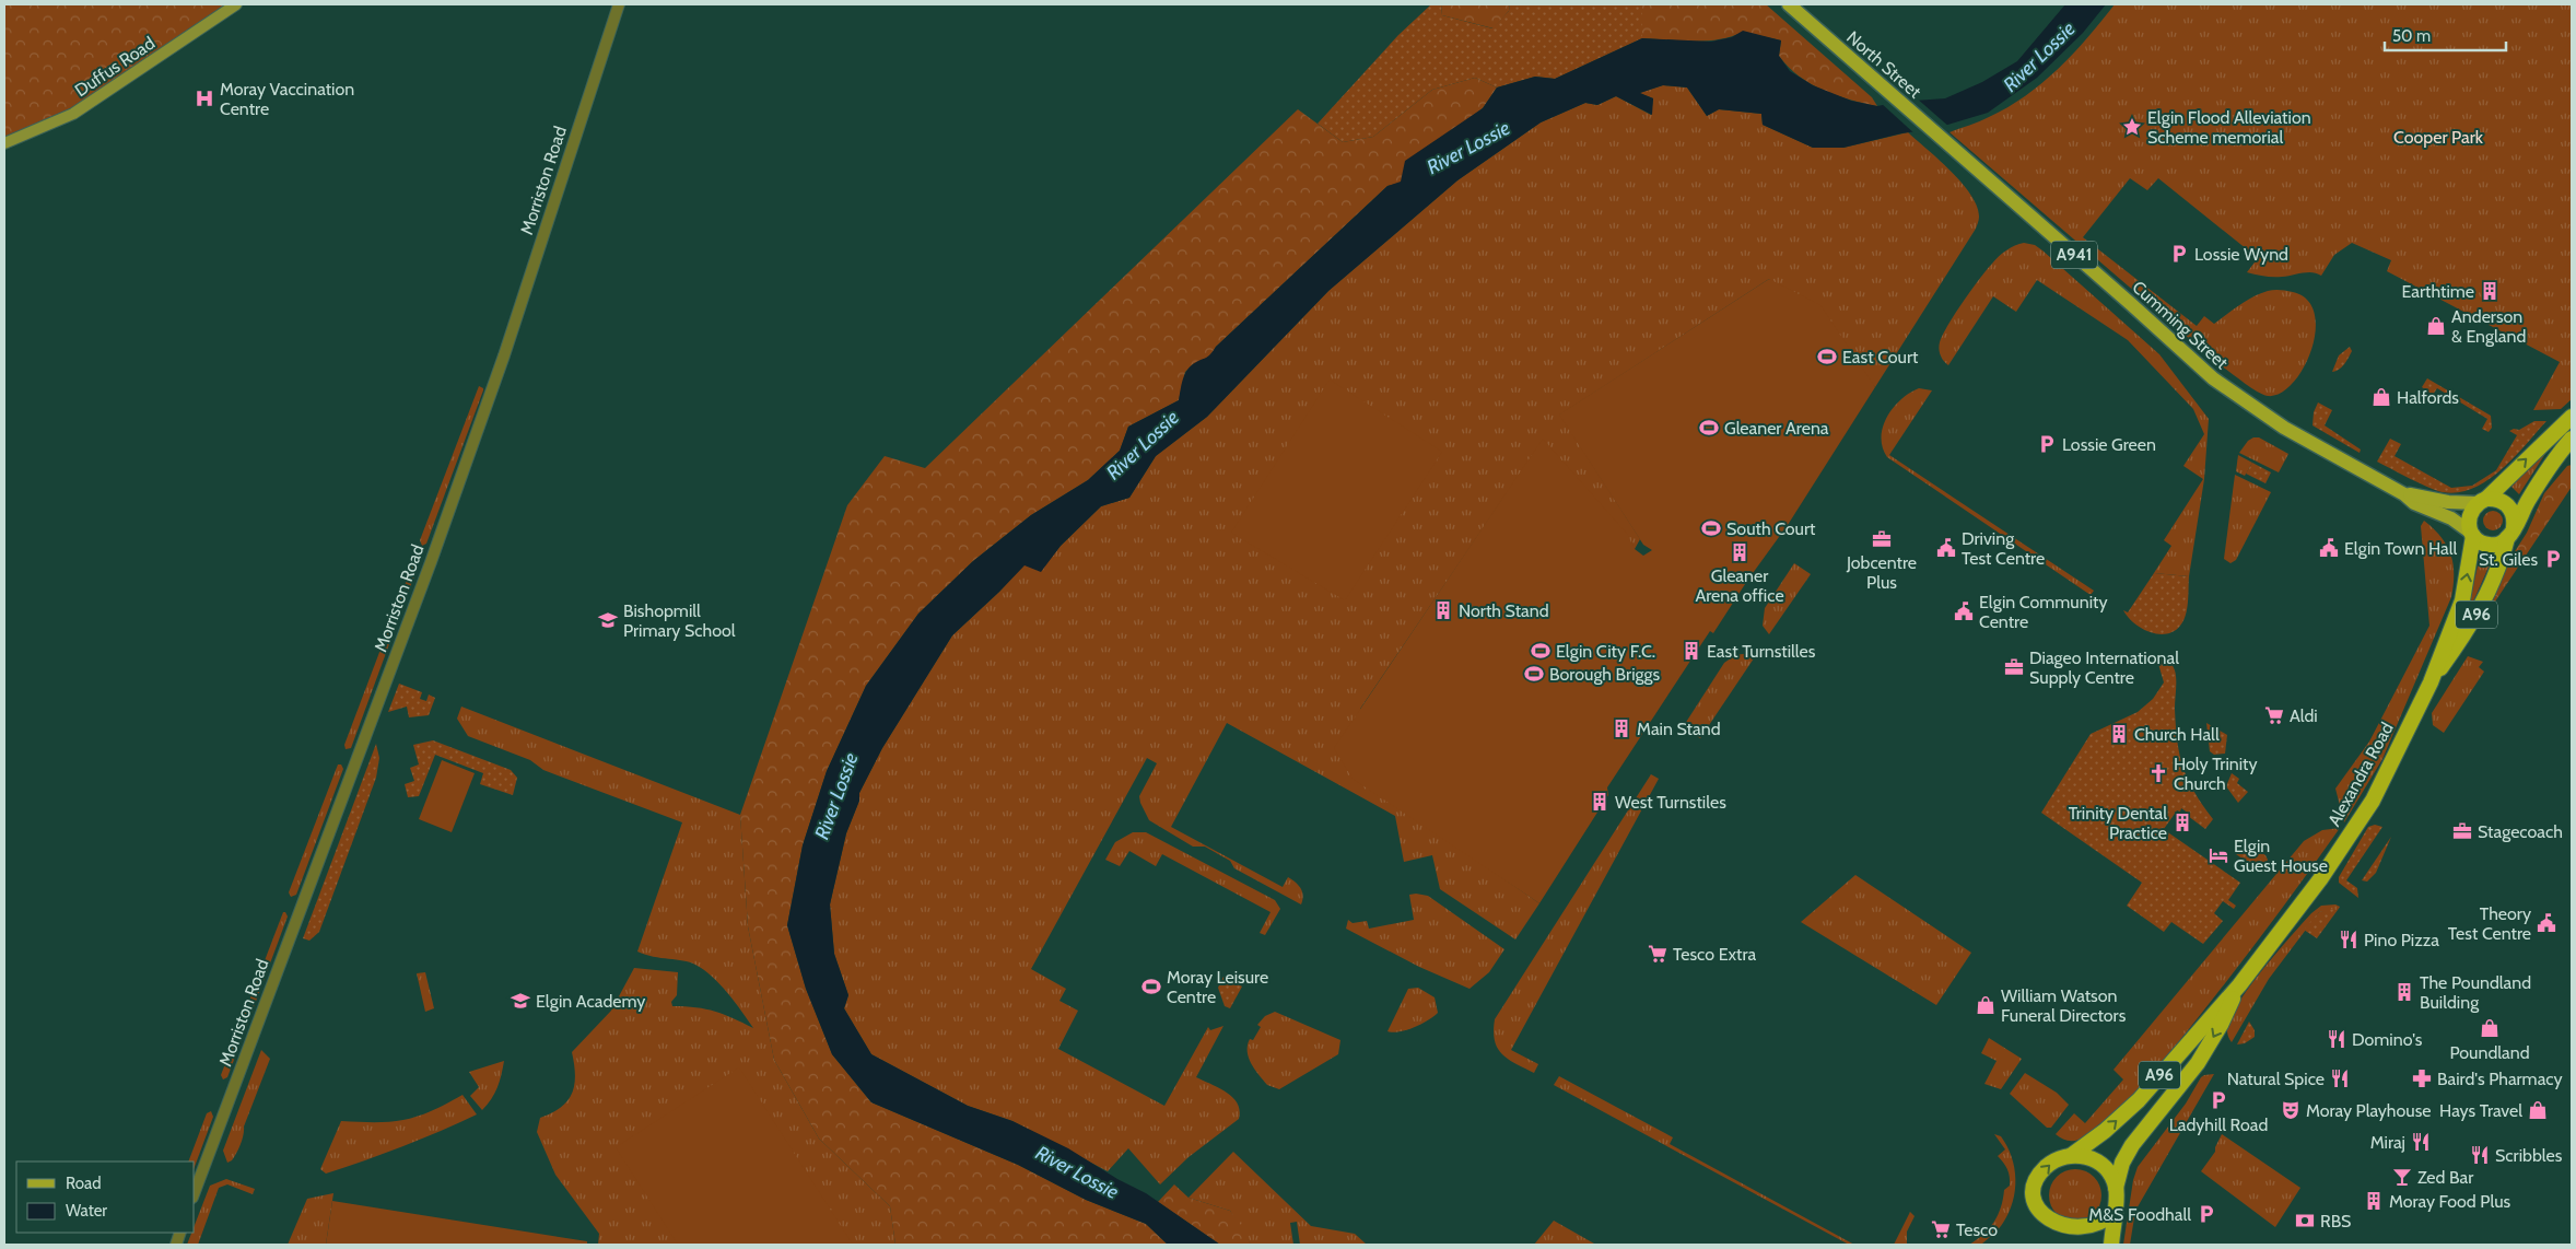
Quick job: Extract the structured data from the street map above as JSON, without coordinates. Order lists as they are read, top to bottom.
{
  "streets": {
    "highway": ["A96", "Alexandra Road"],
    "main road": [
      "North Street",
      "Duffus Road",
      "A941",
      "Cumming Street"
    ],
    "street": ["Morriston Road"]
  },
  "crossings": [
    ["North Street", "Cumming Street"],
    ["Cumming Street", "A96"],
    ["Cumming Street", "Alexandra Road"],
    ["A96", "Alexandra Road"]
  ],
  "water": ["River Lossie"],
  "parks": ["Cooper Park"],
  "places": {
    "hospital": ["Moray Vaccination Centre"],
    "place": ["Elgin Flood Alleviation Scheme memorial"],
    "parking": [
      "Lossie Wynd",
      "Lossie Green",
      "St. Giles",
      "Ladyhill Road",
      "M&S Foodhall"
    ],
    "building": [
      "Earthtime",
      "Gleaner Arena office",
      "North Stand",
      "East Turnstilles",
      "Main Stand",
      "Church Hall",
      "West Turnstiles",
      "Trinity Dental Practice",
      "The Poundland Building",
      "Moray Food Plus"
    ],
    "shop": [
      "Anderson & England",
      "Halfords",
      "William Watson Funeral Directors",
      "Poundland",
      "Hays Travel"
    ],
    "sports": [
      "East Court",
      "Gleaner Arena",
      "South Court",
      "Elgin City F.C.",
      "Borough Briggs",
      "Moray Leisure Centre"
    ],
    "office": ["Jobcentre Plus", "Diageo International Supply Centre", "Stagecoach"],
    "public building": [
      "Driving Test Centre",
      "Elgin Town Hall",
      "Elgin Community Centre",
      "Theory Test Centre"
    ],
    "school or university": ["Bishopmill Primary School", "Elgin Academy"],
    "supermarket": ["Aldi", "Tesco Extra", "Tesco"],
    "church": ["Holy Trinity Church"],
    "hotel": ["Elgin Guest House"],
    "restaurant": [
      "Pino Pizza",
      "Domino's",
      "Natural Spice",
      "Miraj",
      "Scribbles"
    ],
    "pharmacy": ["Baird's Pharmacy"],
    "theatre": ["Moray Playhouse"],
    "bar": ["Zed Bar"],
    "bank": ["RBS"]
  },
  "legend": ["Road", "Water"],
  "scale_bar": "50 m"
}
